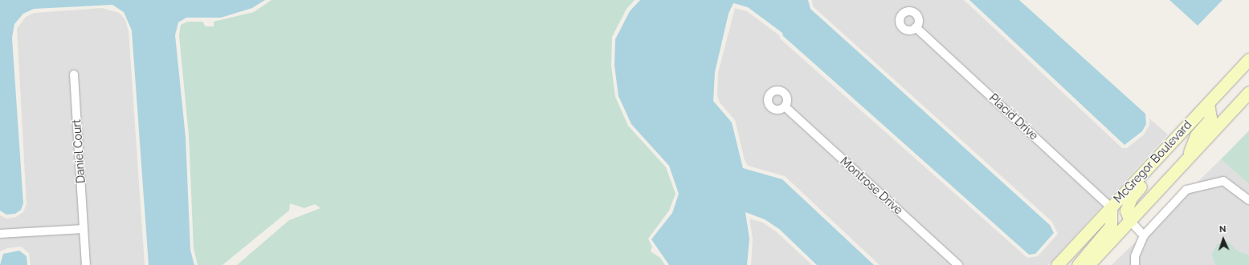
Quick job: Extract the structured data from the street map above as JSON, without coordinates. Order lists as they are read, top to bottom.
{
  "streets": {
    "main road": ["McGregor Boulevard"],
    "street": ["Placid Drive", "Daniel Court", "Montrose Drive"]
  },
  "crossings": [
    ["Placid Drive", "McGregor Boulevard"]
  ],
  "north": "top"
}
